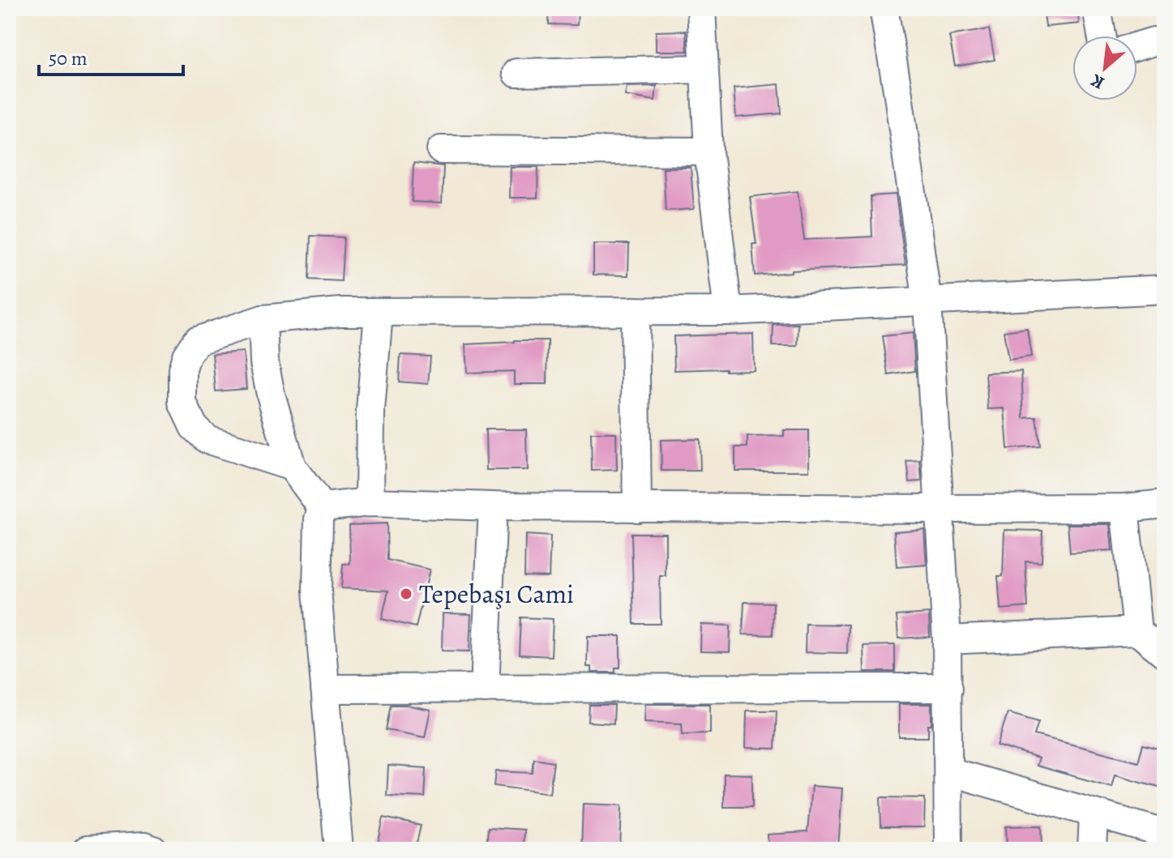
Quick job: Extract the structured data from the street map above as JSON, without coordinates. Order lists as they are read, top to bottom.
{
  "places": ["Tepebaşı Cami"],
  "scale_bar": "50 m",
  "north": "bottom left"
}
